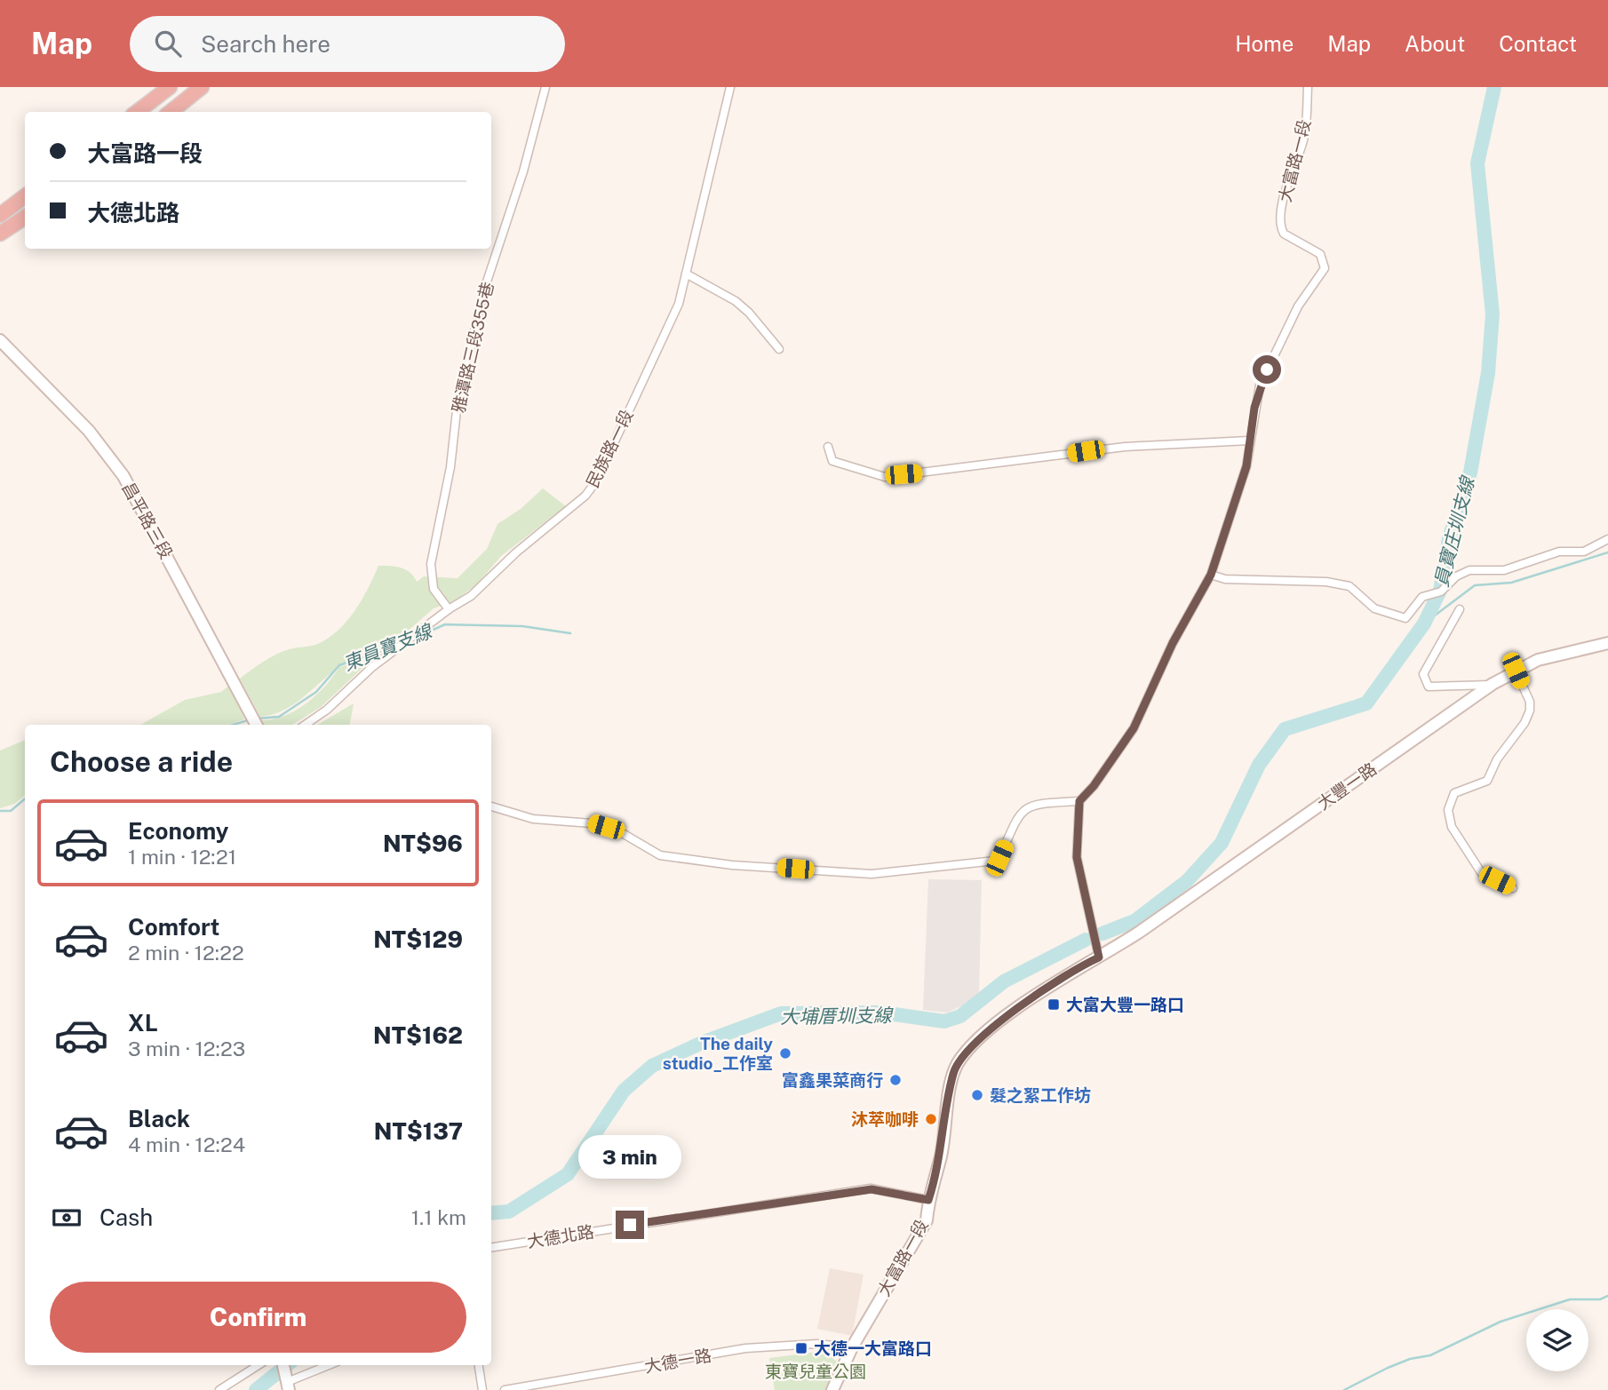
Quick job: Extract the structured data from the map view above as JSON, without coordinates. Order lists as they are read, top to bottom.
{
  "streets": {
    "street": [
      "大富路一段",
      "雅潭路三段355巷",
      "民族路一段",
      "昌平路三段",
      "大豐一路",
      "大德北路",
      "大德一路"
    ]
  },
  "crossings": [
    ["大富路一段", "大豐一路"],
    ["大富路一段", "大德北路"],
    ["大富路一段", "大德一路"],
    ["雅潭路三段355巷", "民族路一段"]
  ],
  "water": ["員寶庄圳支線", "東員寶支線", "大埔厝圳支線"],
  "parks": ["東寶兒童公園"],
  "places": {
    "transit": ["大富大豐一路口", "大德一大富路口"],
    "other": [
      "The daily studio_工作室",
      "富鑫果菜商行",
      "髮之絮工作坊",
      "沐萃咖啡"
    ]
  },
  "page": {
    "header": "Map",
    "search": "Search here",
    "nav": [
      "Home",
      "Map",
      "About",
      "Contact"
    ],
    "banner": ["大富路一段", "大德北路"],
    "heading": "Choose a ride",
    "list": [
      {
        "name": "Economy",
        "note": "1 min · 12:21",
        "value": "NT$96"
      },
      {
        "name": "Comfort",
        "note": "2 min · 12:22",
        "value": "NT$129"
      },
      {
        "name": "XL",
        "note": "3 min · 12:23",
        "value": "NT$162"
      },
      {
        "name": "Black",
        "note": "4 min · 12:24",
        "value": "NT$137"
      }
    ],
    "bubble": "3 min",
    "pay": ["Cash", "1.1 km"],
    "buttons": "Confirm"
  }
}
